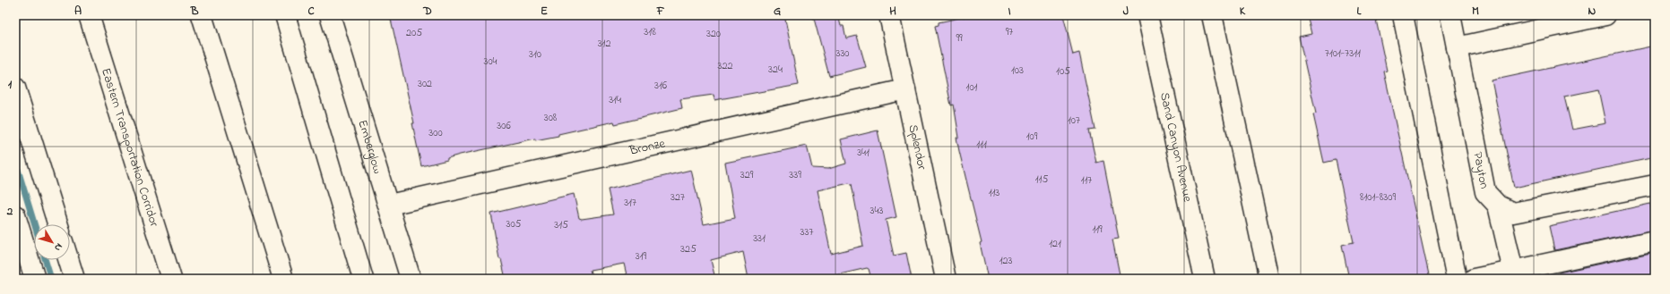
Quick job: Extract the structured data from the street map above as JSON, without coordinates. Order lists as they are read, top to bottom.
{
  "streets": {
    "main road": [
      "Eastern Transportation Corridor",
      "Emberglow",
      "Splendor",
      "Sand Canyon Avenue",
      "Bronze",
      "Payton"
    ]
  },
  "crossings": [
    ["Emberglow", "Bronze"],
    ["Splendor", "Bronze"]
  ],
  "house_numbers": [
    "318",
    "97",
    "205",
    "320",
    "99",
    "312",
    "330",
    "7101-7311",
    "310",
    "304",
    "322",
    "324",
    "103",
    "105",
    "302",
    "316",
    "101",
    "314",
    "308",
    "107",
    "306",
    "300",
    "109",
    "111",
    "341",
    "329",
    "339",
    "115",
    "117",
    "113",
    "327",
    "8101-8309",
    "317",
    "343",
    "305",
    "315",
    "119",
    "337",
    "331",
    "121",
    "325",
    "319",
    "123"
  ],
  "north": "bottom right",
  "grid": {
    "columns": [
      "A",
      "B",
      "C",
      "D",
      "E",
      "F",
      "G",
      "H",
      "I",
      "J",
      "K",
      "L",
      "M",
      "N"
    ],
    "rows": ["1", "2"]
  }
}
